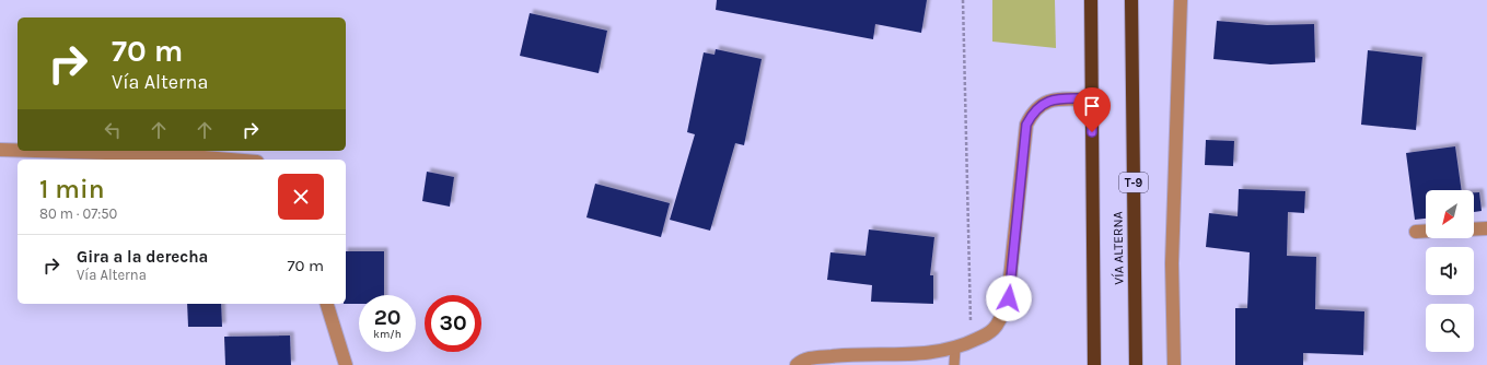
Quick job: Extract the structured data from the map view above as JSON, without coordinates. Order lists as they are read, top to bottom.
{
  "streets": {
    "highway": ["T-9", "VÍA ALTERNA"]
  },
  "north": "bottom left",
  "page": {
    "turn": ["70 m", "Vía Alterna"],
    "heading": ["1 min", "80 m · 07:50"],
    "list": [
      {
        "name": "Gira a la derecha",
        "note": "Vía Alterna",
        "value": "70 m"
      }
    ],
    "speed": "20 km/h",
    "limit": "30"
  }
}
